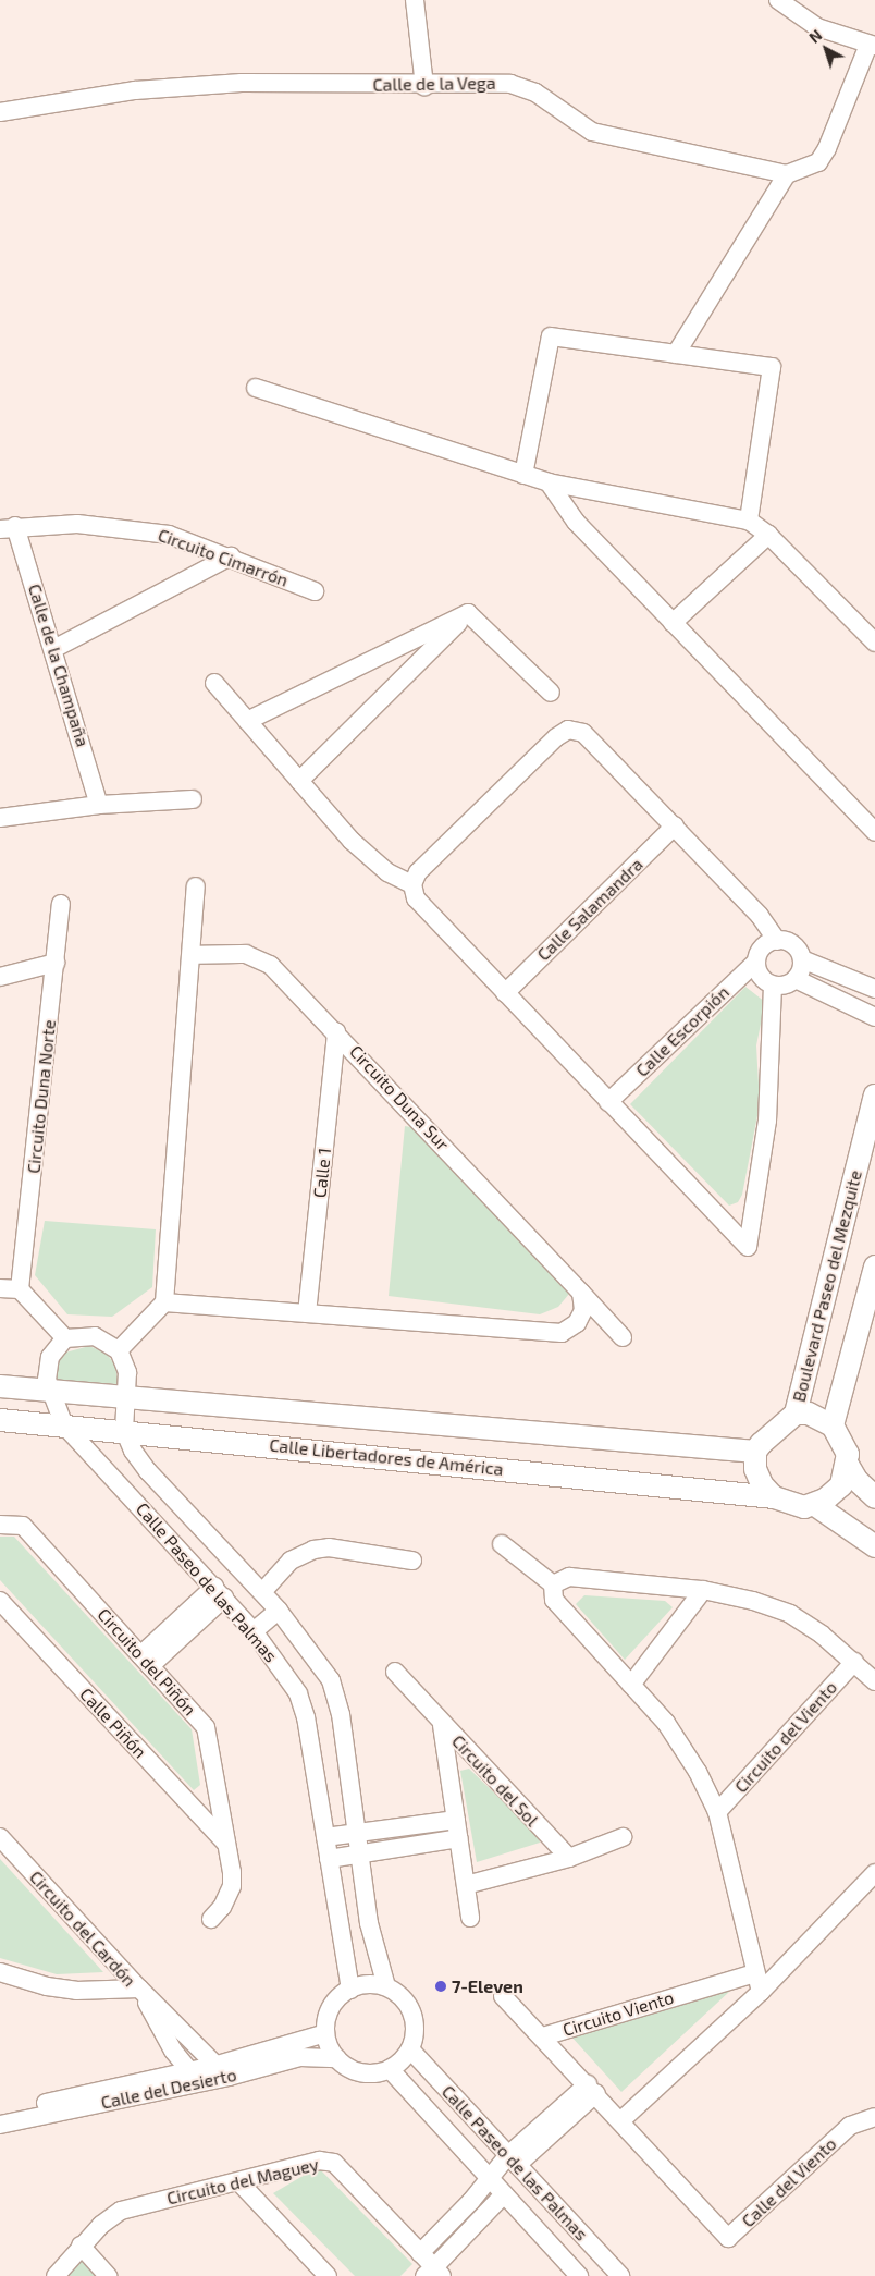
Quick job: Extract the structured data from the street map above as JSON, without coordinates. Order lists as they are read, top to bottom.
{
  "streets": {
    "street": [
      "Calle de la Vega",
      "Circuito Cimarrón",
      "Calle de la Champaña",
      "Calle Salamandra",
      "Calle Escorpión",
      "Circuito Duna Norte",
      "Circuito Duna Sur",
      "Calle 1",
      "Boulevard Paseo del Mezquite",
      "Calle Libertadores de América",
      "Calle Paseo de las Palmas",
      "Circuito del Piñón",
      "Calle Piñón",
      "Circuito del Viento",
      "Circuito del Sol",
      "Circuito del Cardón",
      "Circuito Viento",
      "Calle del Desierto",
      "Circuito del Maguey",
      "Calle del Viento"
    ]
  },
  "crossings": [
    ["Circuito Cimarrón", "Calle de la Champaña"],
    ["Circuito Duna Sur", "Calle 1"],
    ["Boulevard Paseo del Mezquite", "Calle Libertadores de América"],
    ["Calle Libertadores de América", "Calle Paseo de las Palmas"],
    ["Calle Paseo de las Palmas", "Calle del Desierto"],
    ["Circuito del Piñón", "Calle Piñón"],
    ["Circuito del Viento", "Circuito Viento"],
    ["Circuito Viento", "Calle del Viento"]
  ],
  "places": ["7-Eleven"],
  "north": "top left"
}
